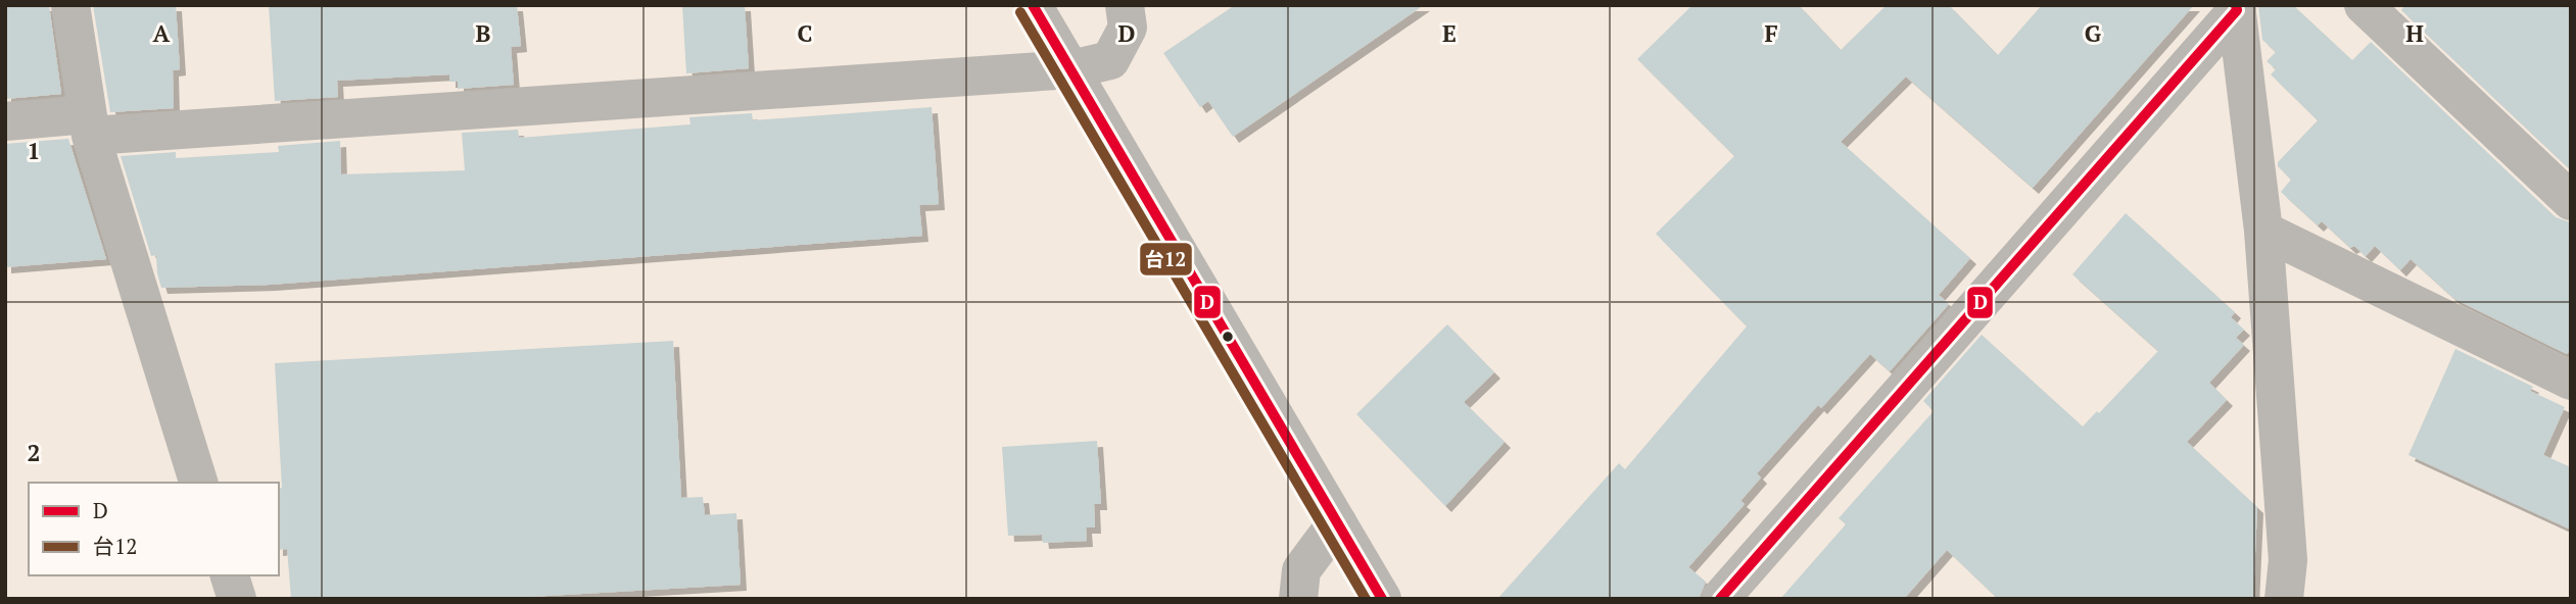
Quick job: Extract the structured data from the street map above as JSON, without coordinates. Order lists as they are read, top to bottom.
{
  "lines": ["transit line D", "transit line 台12"],
  "legend": ["D", "台12"],
  "grid": {
    "columns": [
      "A",
      "B",
      "C",
      "D",
      "E",
      "F",
      "G",
      "H"
    ],
    "rows": ["1", "2"]
  }
}
